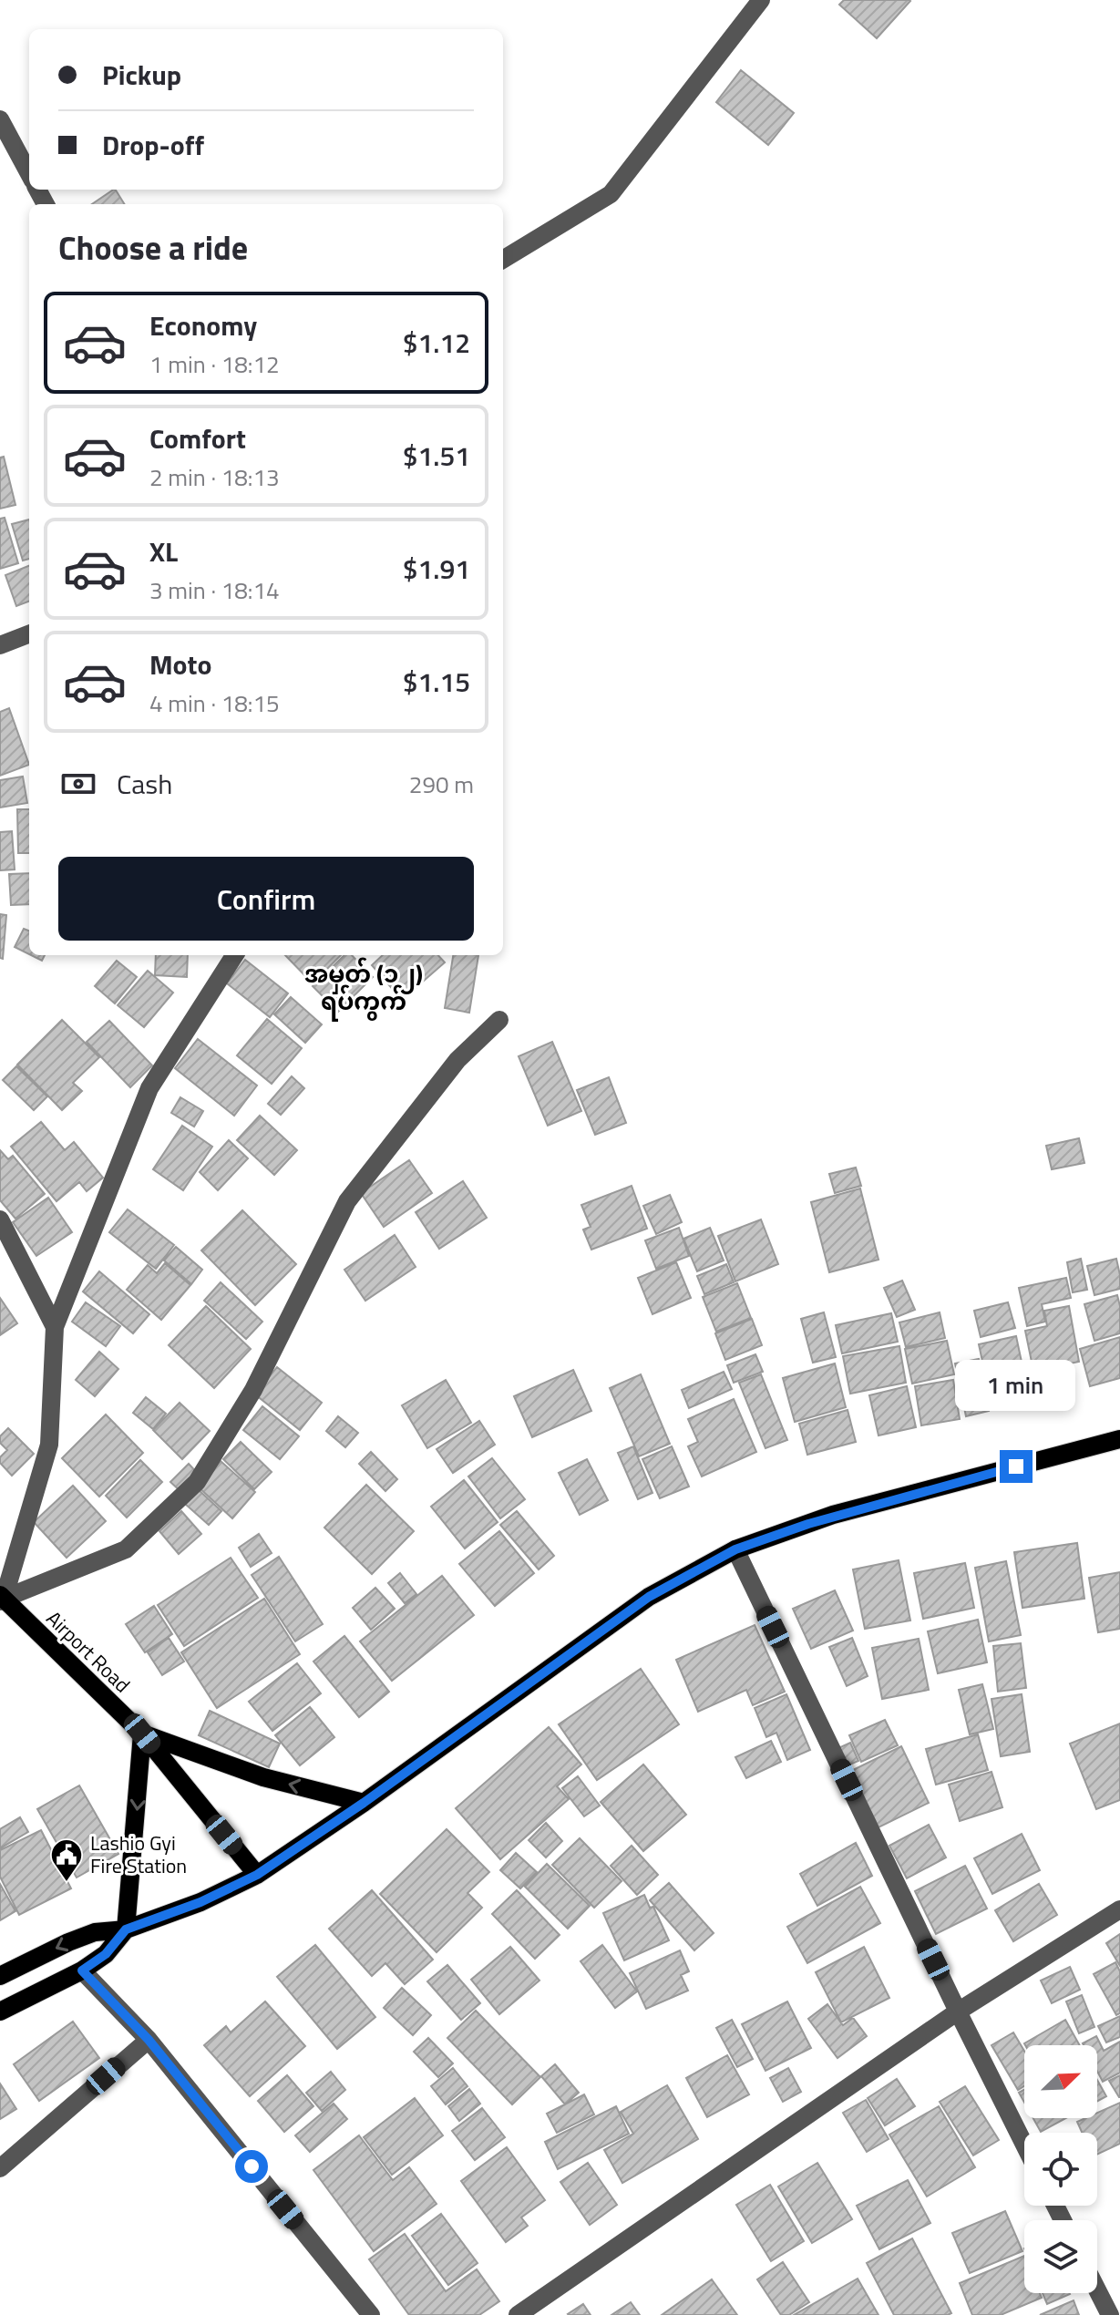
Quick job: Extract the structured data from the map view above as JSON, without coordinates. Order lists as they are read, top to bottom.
{
  "streets": {
    "main road": ["Airport Road"]
  },
  "districts": ["အမှတ် (၁၂) ရပ်ကွက်"],
  "places": {
    "public building": ["Lashio Gyi Fire Station"]
  },
  "north": "top right",
  "page": {
    "banner": ["Pickup", "Drop-off"],
    "heading": "Choose a ride",
    "list": [
      {
        "name": "Economy",
        "note": "1 min · 18:12",
        "value": "$1.12"
      },
      {
        "name": "Comfort",
        "note": "2 min · 18:13",
        "value": "$1.51"
      },
      {
        "name": "XL",
        "note": "3 min · 18:14",
        "value": "$1.91"
      },
      {
        "name": "Moto",
        "note": "4 min · 18:15",
        "value": "$1.15"
      }
    ],
    "pay": ["Cash", "290 m"],
    "buttons": "Confirm",
    "bubble": "1 min"
  }
}
